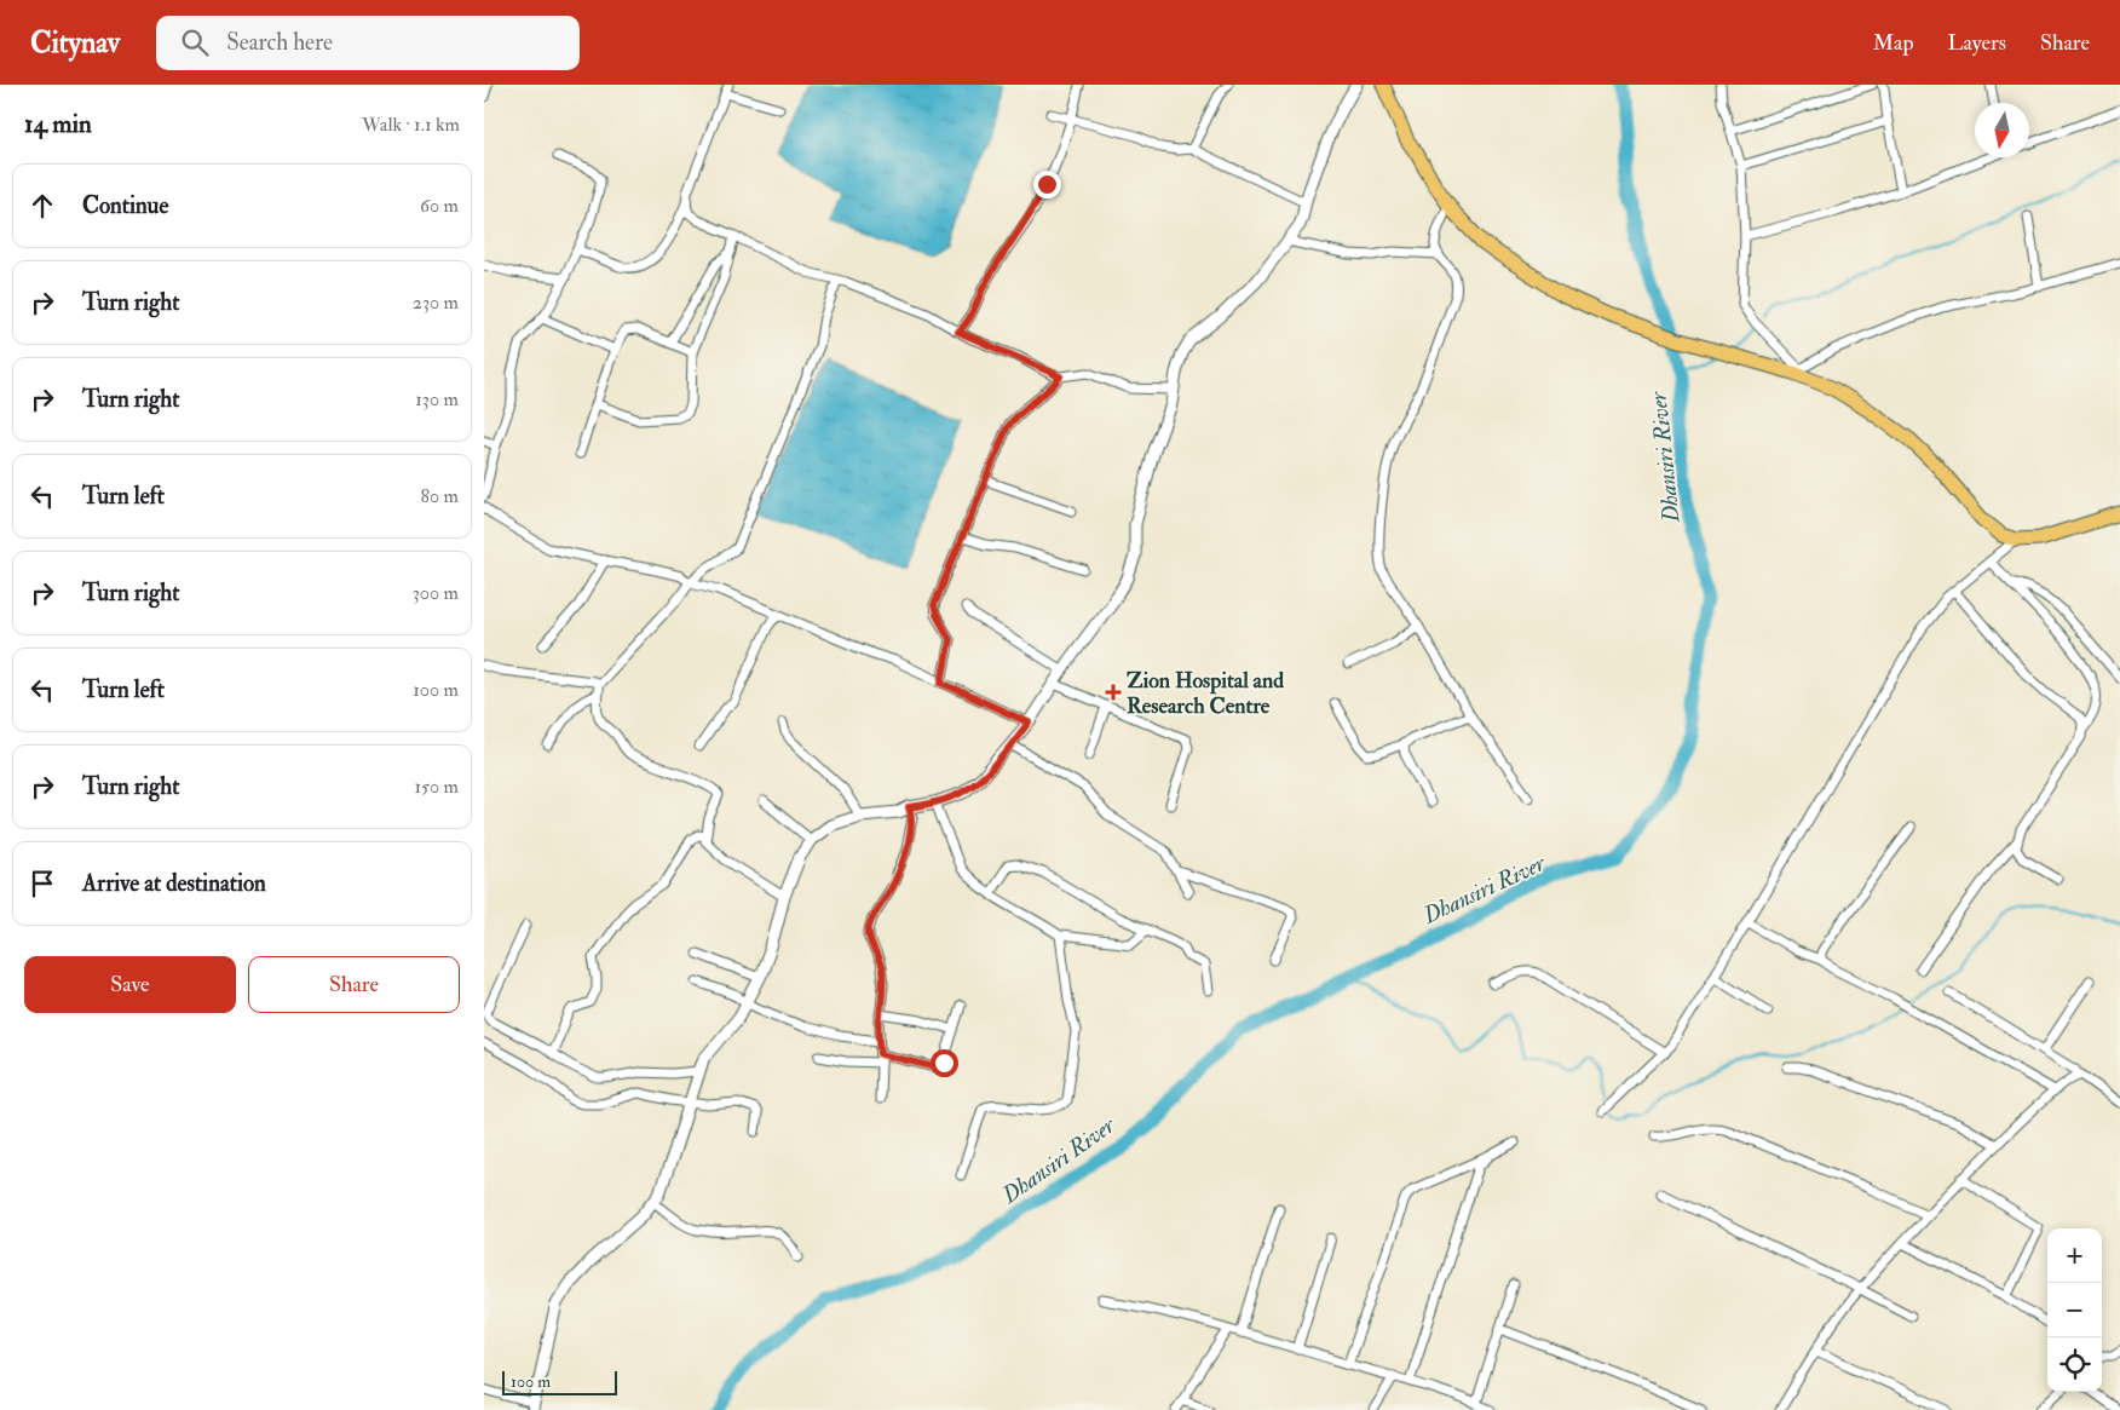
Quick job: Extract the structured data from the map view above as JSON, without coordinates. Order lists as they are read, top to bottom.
{
  "water": ["Dhansiri River"],
  "places": {
    "health": ["Zion Hospital and Research Centre"]
  },
  "scale_bar": "100 m",
  "north": "bottom",
  "page": {
    "header": "Citynav",
    "search": "Search here",
    "nav": ["Map", "Layers", "Share"],
    "heading": ["14 min", "Walk · 1.1 km"],
    "list": [
      ["Continue", "60 m"],
      ["Turn right", "230 m"],
      ["Turn right", "130 m"],
      ["Turn left", "80 m"],
      ["Turn right", "300 m"],
      ["Turn left", "100 m"],
      ["Turn right", "150 m"],
      "Arrive at destination"
    ],
    "buttons": ["Save", "Share"],
    "map_buttons": ["+", "−"],
    "scale": "100 m"
  }
}
